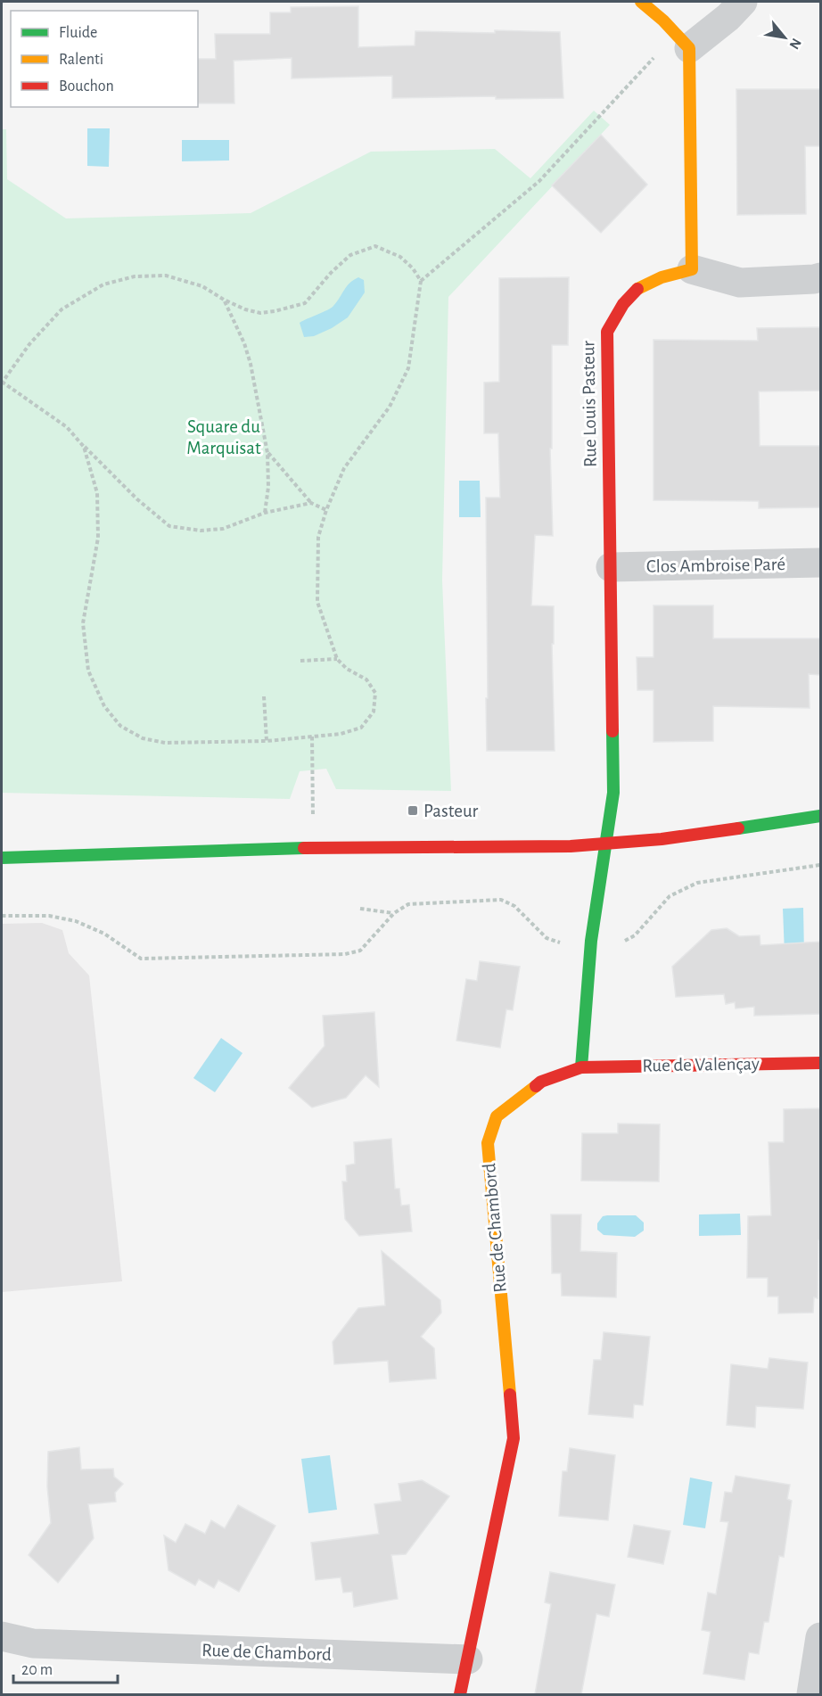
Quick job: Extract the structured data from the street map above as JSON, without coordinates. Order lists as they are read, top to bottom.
{
  "streets": {
    "street": [
      "Rue Louis Pasteur",
      "Clos Ambroise Paré",
      "Rue de Valençay",
      "Rue de Chambord"
    ]
  },
  "crossings": [
    ["Rue Louis Pasteur", "Clos Ambroise Paré"],
    ["Rue de Valençay", "Rue de Chambord"]
  ],
  "parks": ["Square du Marquisat"],
  "places": {
    "transit": ["Pasteur"]
  },
  "legend": ["Fluide", "Ralenti", "Bouchon"],
  "scale_bar": "20 m",
  "north": "bottom right"
}
